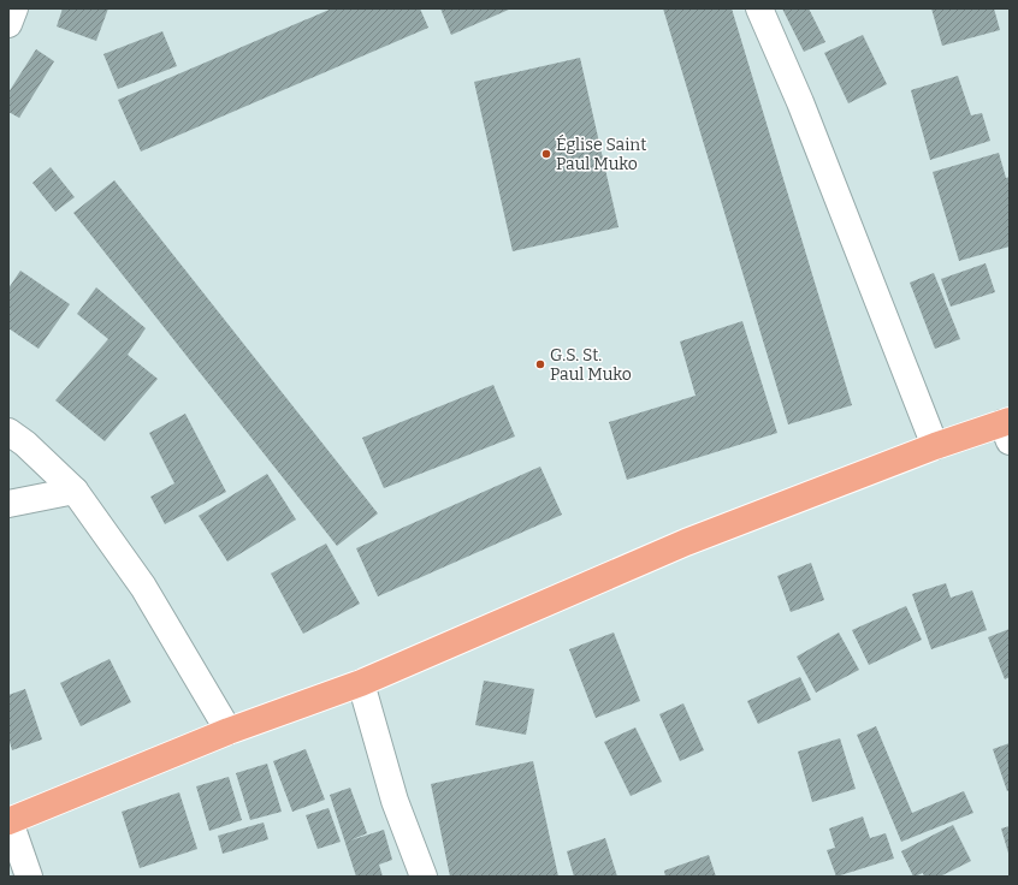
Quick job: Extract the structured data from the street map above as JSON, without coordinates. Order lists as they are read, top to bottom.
{
  "places": ["Église Saint Paul Muko", "G.S. St. Paul Muko"]
}
